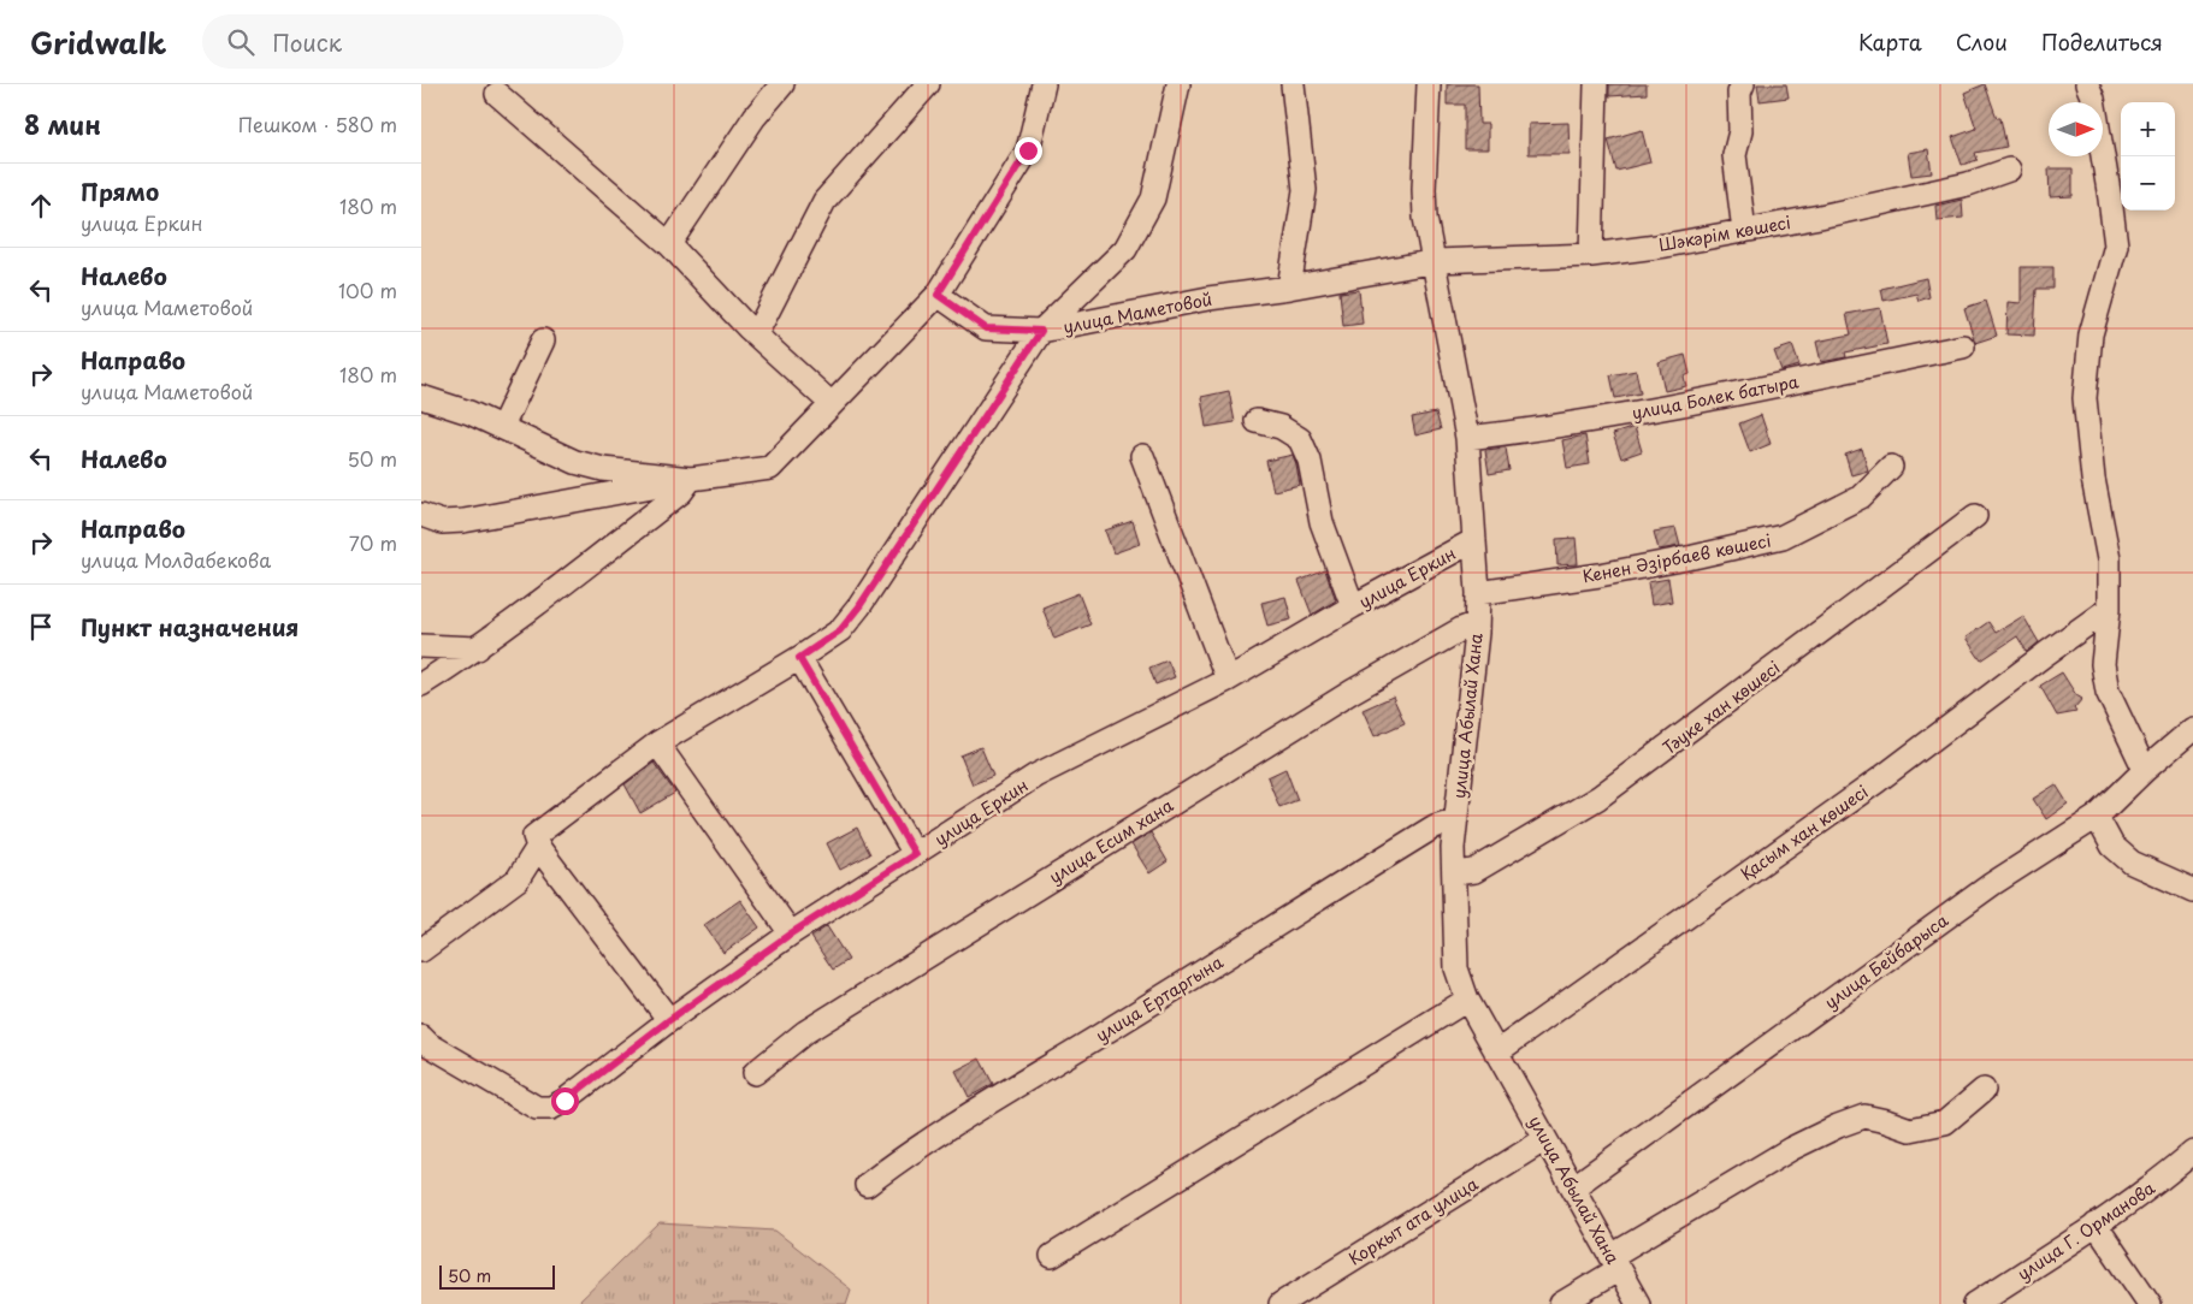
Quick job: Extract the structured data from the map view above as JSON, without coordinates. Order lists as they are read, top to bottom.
{
  "streets": {
    "street": [
      "Шәкәрім көшесі",
      "улица Маметовой",
      "улица Болек батыра",
      "Кенен Әзірбаев көшесі",
      "улица Еркин",
      "Тәуке хан көшесі",
      "улица Абылай Хана",
      "Қасым хан көшесі",
      "улица Есим хана",
      "улица Бейбарыса",
      "улица Ертаргына",
      "Коркыт ата улица",
      "улица Г. Орманова"
    ]
  },
  "crossings": [
    ["Шәкәрім көшесі", "улица Маметовой"],
    ["Шәкәрім көшесі", "улица Абылай Хана"],
    ["улица Маметовой", "улица Абылай Хана"],
    ["улица Болек батыра", "улица Абылай Хана"],
    ["Кенен Әзірбаев көшесі", "улица Абылай Хана"],
    ["улица Еркин", "улица Абылай Хана"],
    ["Тәуке хан көшесі", "улица Абылай Хана"],
    ["улица Абылай Хана", "Қасым хан көшесі"],
    ["улица Абылай Хана", "улица Есим хана"],
    ["улица Абылай Хана", "улица Бейбарыса"],
    ["улица Абылай Хана", "улица Ертаргына"],
    ["улица Абылай Хана", "Коркыт ата улица"]
  ],
  "scale_bar": "50 m",
  "north": "right",
  "page": {
    "header": "Gridwalk",
    "search": "Поиск",
    "nav": ["Карта", "Слои", "Поделиться"],
    "heading": ["8 мин", "Пешком · 580 m"],
    "map_buttons": ["+", "−"],
    "list": [
      ["Прямо", "улица Еркин", "180 m"],
      ["Налево", "улица Маметовой", "100 m"],
      ["Направо", "улица Маметовой", "180 m"],
      ["Налево", "50 m"],
      ["Направо", "улица Молдабекова", "70 m"],
      "Пункт назначения"
    ],
    "scale": "50 m"
  }
}
